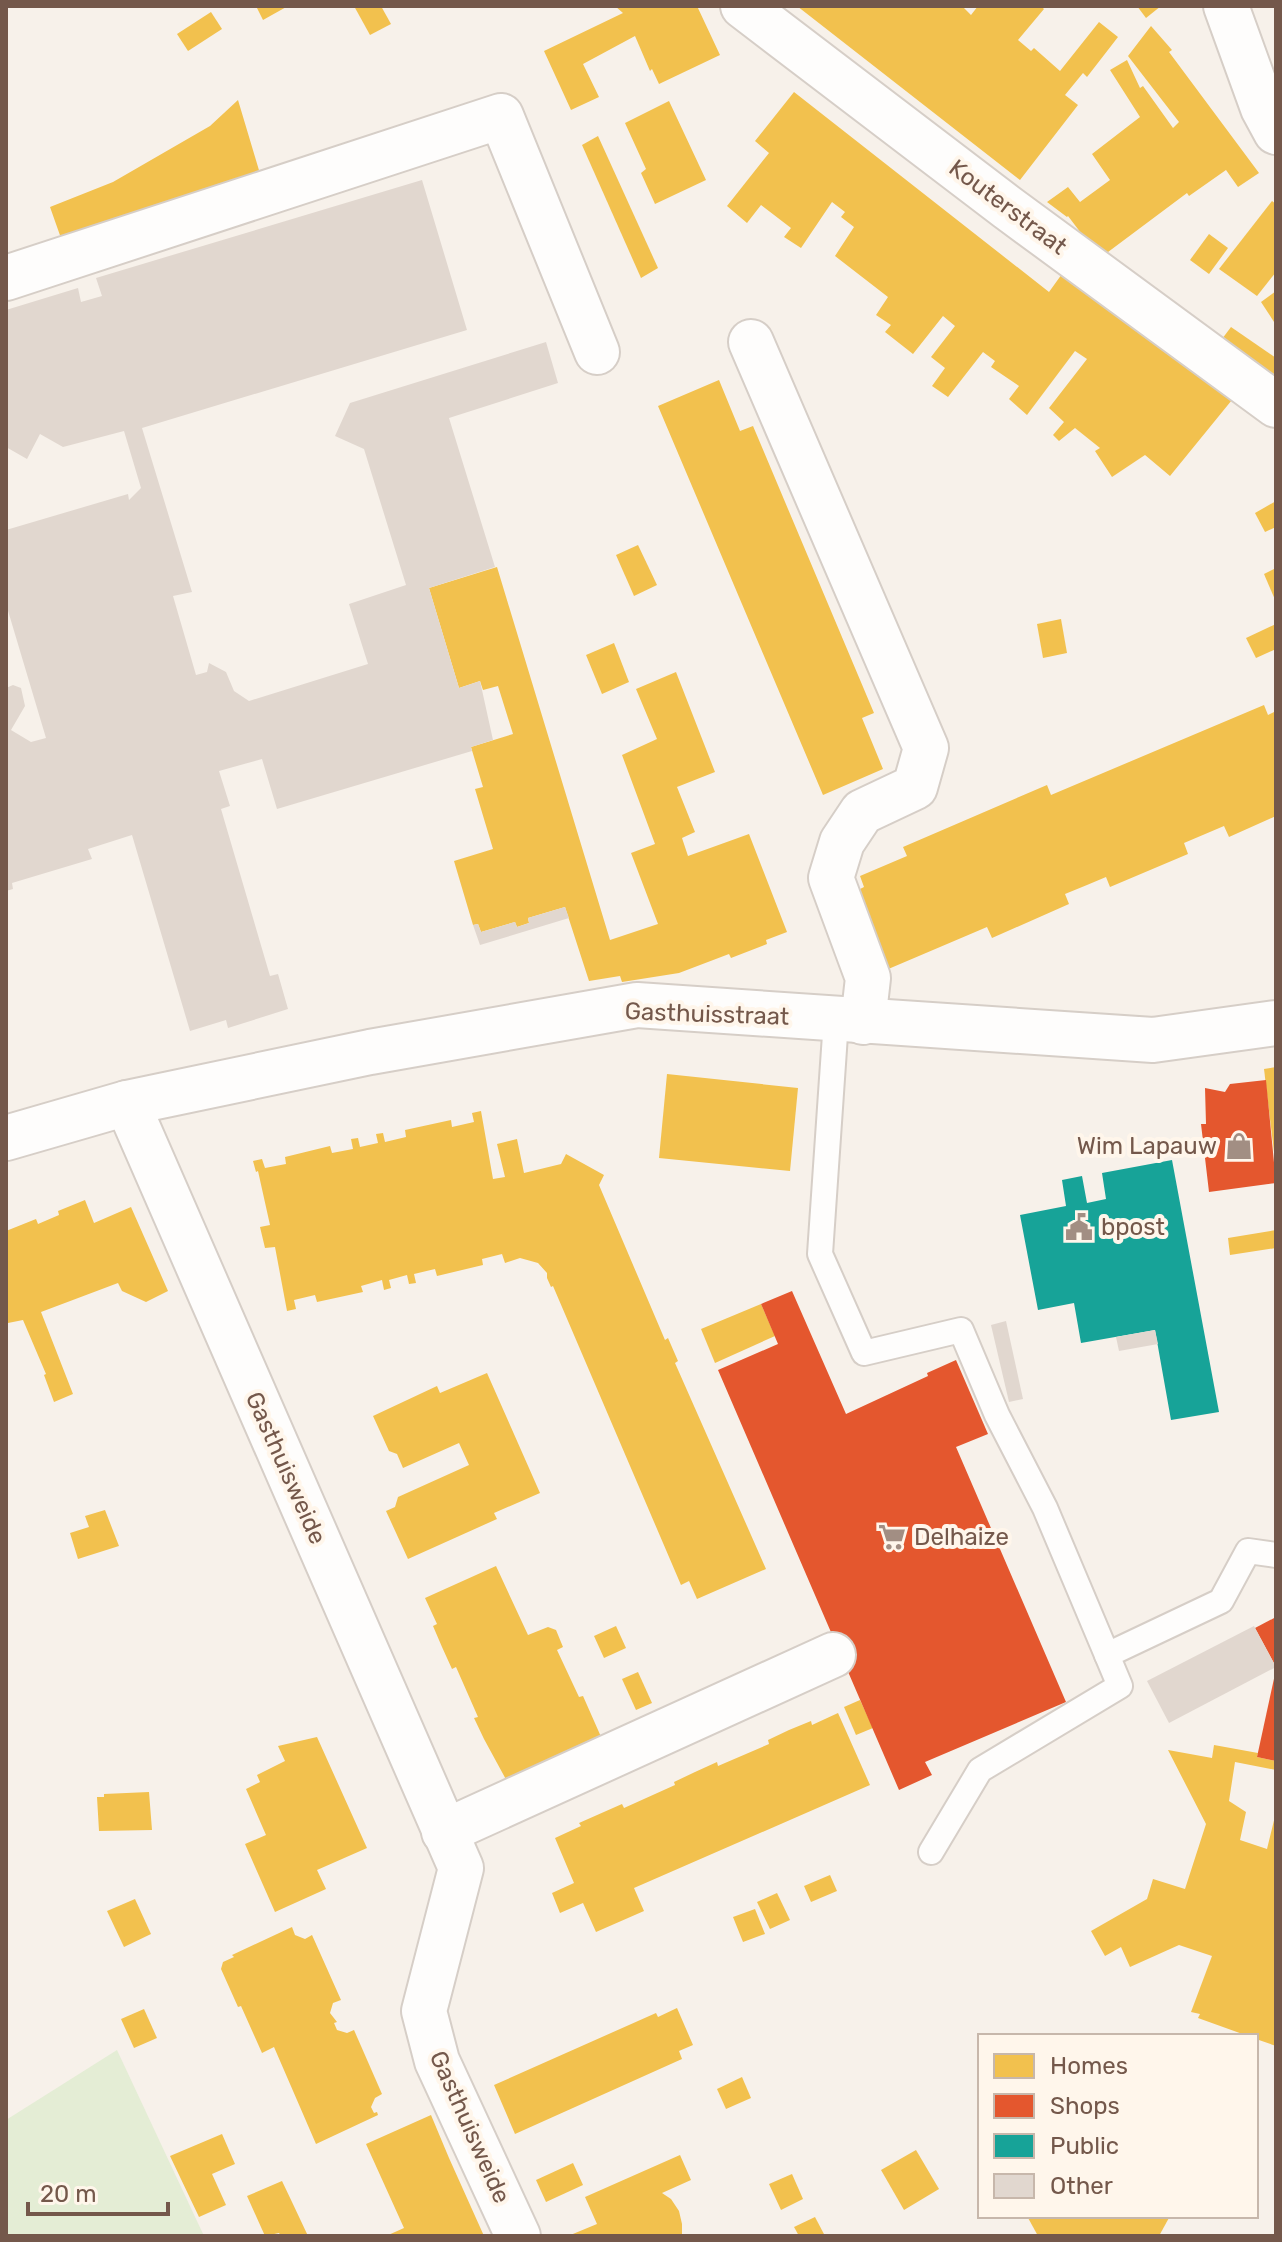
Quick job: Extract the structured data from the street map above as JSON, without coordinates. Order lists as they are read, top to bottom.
{
  "streets": {
    "street": ["Kouterstraat", "Gasthuisstraat", "Gasthuisweide"]
  },
  "crossings": [
    ["Gasthuisstraat", "Gasthuisweide"]
  ],
  "places": {
    "shop": ["Wim Lapauw"],
    "public building": ["bpost"],
    "supermarket": ["Delhaize"]
  },
  "legend": [
    "Homes",
    "Shops",
    "Public",
    "Other"
  ],
  "scale_bar": "20 m"
}
